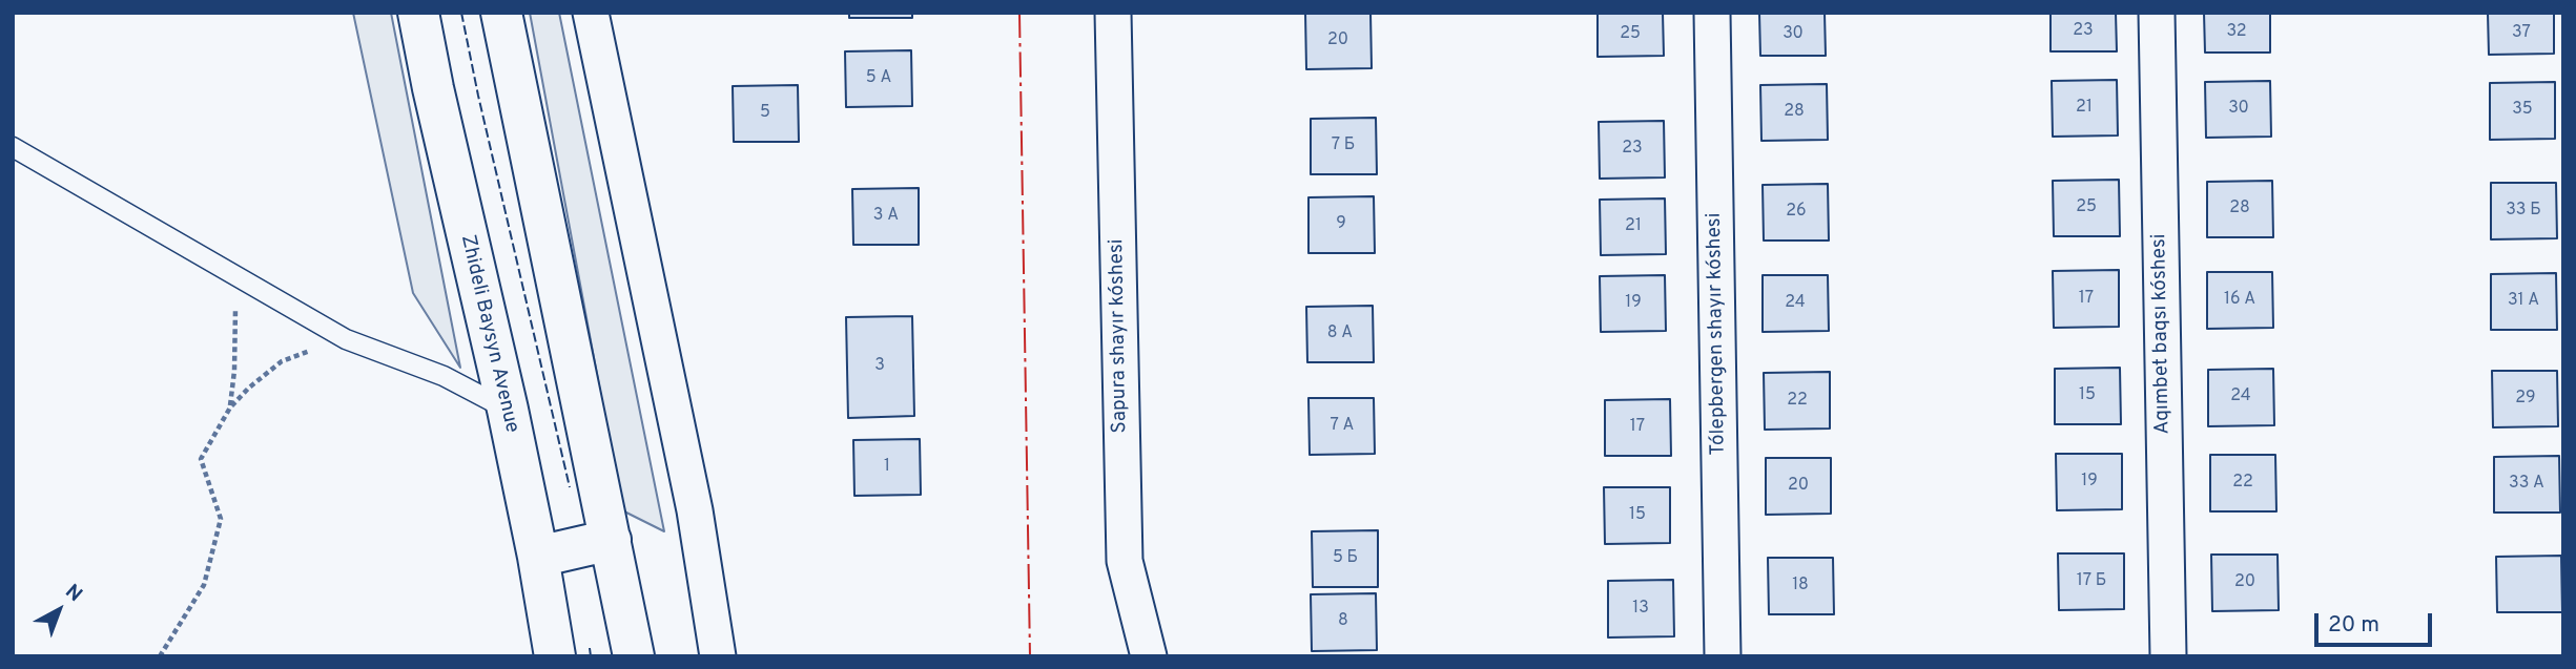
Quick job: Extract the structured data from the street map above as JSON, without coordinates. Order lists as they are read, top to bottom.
{
  "streets": {
    "main road": ["Zhideli Baysyn Avenue"],
    "street": ["Tólepbergen shayır kóshesi", "Aqımbet baqsı kóshesi", "Sapura shayır kóshesi"]
  },
  "house_numbers": [
    "23",
    "32",
    "37",
    "25",
    "30",
    "20",
    "5 А",
    "21",
    "30",
    "35",
    "28",
    "5",
    "7 Б",
    "23",
    "25",
    "28",
    "33 Б",
    "26",
    "3 А",
    "9",
    "21",
    "17",
    "16 А",
    "31 А",
    "19",
    "24",
    "8 А",
    "3",
    "15",
    "24",
    "29",
    "22",
    "7 А",
    "17",
    "1",
    "19",
    "22",
    "33 А",
    "20",
    "15",
    "5 Б",
    "17 Б",
    "20",
    "18",
    "13",
    "8"
  ],
  "scale_bar": "20 m",
  "north": "top right"
}
